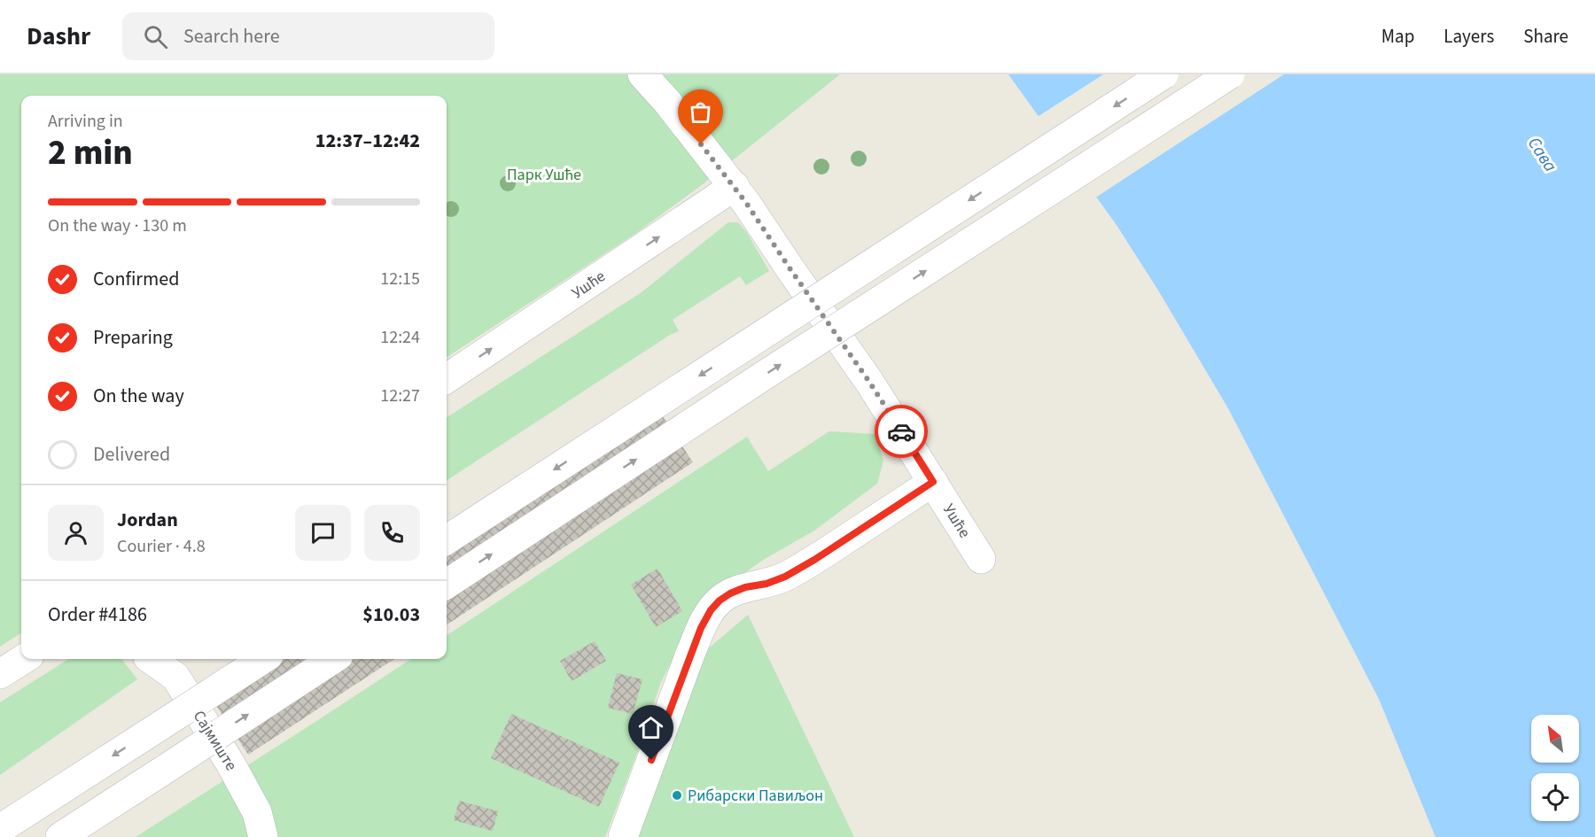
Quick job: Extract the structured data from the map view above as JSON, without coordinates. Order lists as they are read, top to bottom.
{
  "streets": {
    "main road": ["Ушће", "Сајмиште"]
  },
  "water": ["Сава"],
  "parks": ["Парк Ушће"],
  "places": ["Рибарски Павиљон"],
  "north": "top left",
  "page": {
    "header": "Dashr",
    "search": "Search here",
    "nav": ["Map", "Layers", "Share"],
    "heading": ["2 min", "Arriving in", "12:37–12:42"],
    "panel": [
      "Jordan",
      "Courier · 4.8",
      "Order #4186",
      "$10.03"
    ],
    "bar": "On the way · 130 m",
    "list": [
      ["Confirmed", "12:15"],
      ["Preparing", "12:24"],
      ["On the way", "12:27"],
      "Delivered"
    ]
  }
}
